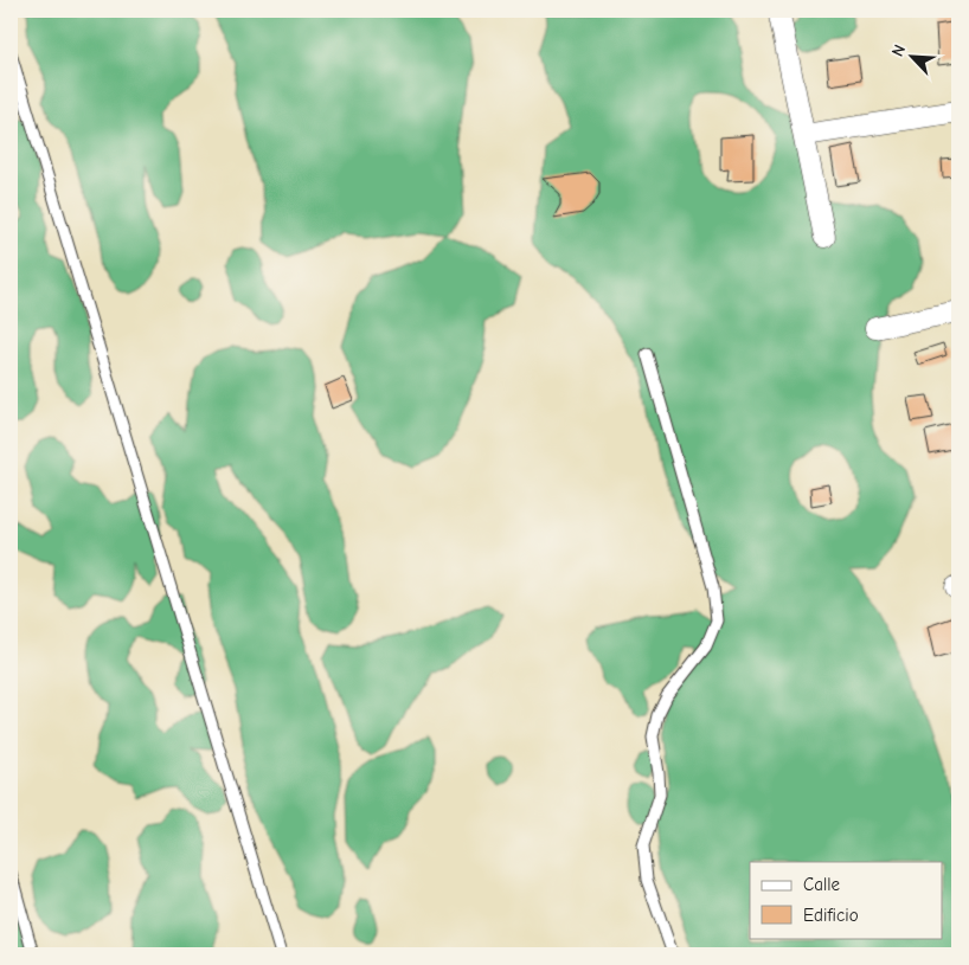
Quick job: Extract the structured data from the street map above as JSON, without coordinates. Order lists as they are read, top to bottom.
{
  "legend": ["Calle", "Edificio"],
  "north": "top left"
}
